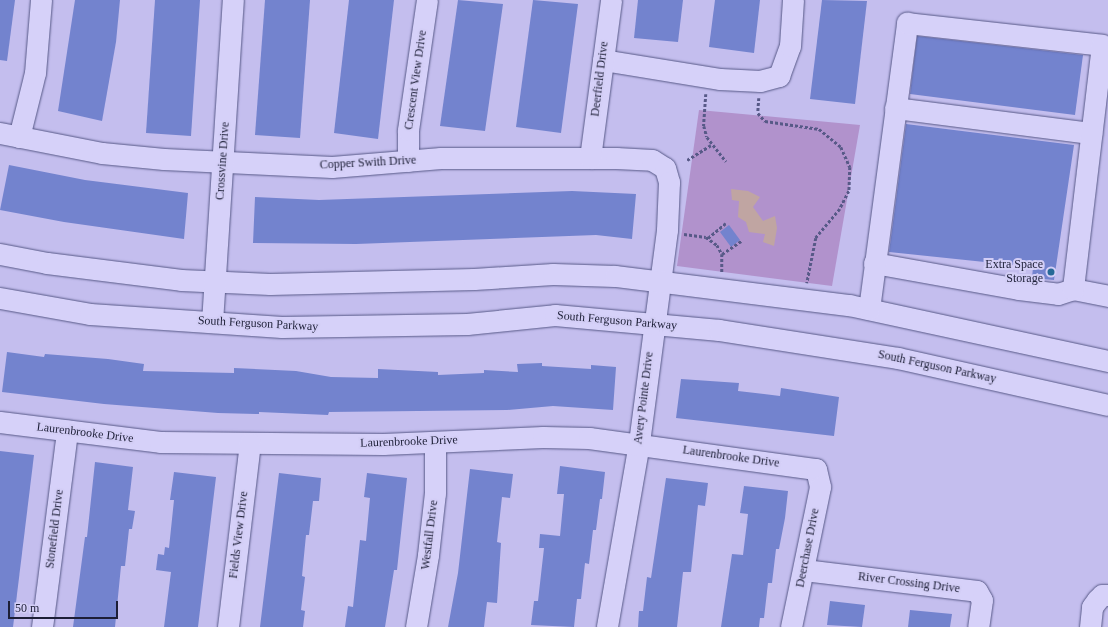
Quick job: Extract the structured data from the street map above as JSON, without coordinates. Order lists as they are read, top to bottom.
{
  "streets": {
    "street": [
      "Deerfield Drive",
      "Crescent View Drive",
      "Crossvine Drive",
      "Copper Swith Drive",
      "South Ferguson Parkway",
      "Avery Pointe Drive",
      "Laurenbrooke Drive",
      "Stonefield Drive",
      "Fields View Drive",
      "Westfall Drive",
      "Deerchase Drive",
      "River Crossing Drive"
    ]
  },
  "crossings": [
    ["Deerfield Drive", "Copper Swith Drive"],
    ["Crescent View Drive", "Copper Swith Drive"],
    ["Crossvine Drive", "Copper Swith Drive"],
    ["Crossvine Drive", "South Ferguson Parkway"],
    ["Copper Swith Drive", "Avery Pointe Drive"],
    ["South Ferguson Parkway", "Avery Pointe Drive"],
    ["Avery Pointe Drive", "Laurenbrooke Drive"],
    ["Laurenbrooke Drive", "Stonefield Drive"],
    ["Laurenbrooke Drive", "Fields View Drive"],
    ["Laurenbrooke Drive", "Westfall Drive"],
    ["Laurenbrooke Drive", "Deerchase Drive"],
    ["Deerchase Drive", "River Crossing Drive"]
  ],
  "places": ["Extra Space Storage"],
  "scale_bar": "50 m"
}
